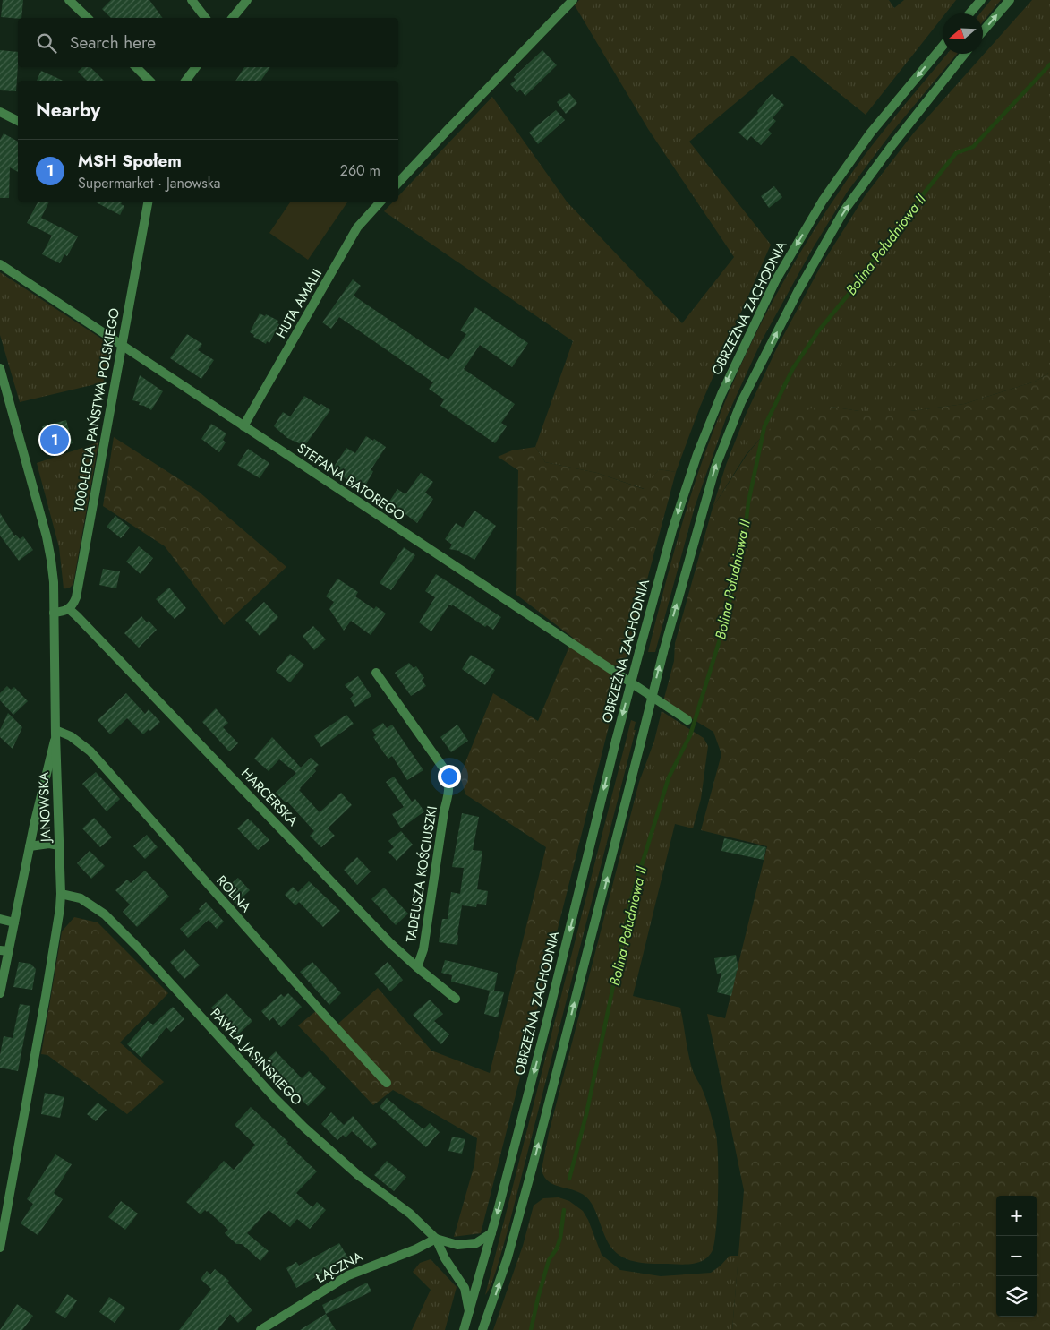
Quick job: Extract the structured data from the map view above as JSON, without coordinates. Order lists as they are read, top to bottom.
{
  "streets": {
    "street": [
      "HUTA AMALII",
      "OBRZEŻNA ZACHODNIA",
      "1000-LECIA PAŃSTWA POLSKIEGO",
      "STEFANA BATOREGO",
      "HARCERSKA",
      "JANOWSKA",
      "TADEUSZA KOŚCIUSZKI",
      "ROLNA",
      "PAWŁA JASIŃSKIEGO",
      "ŁĄCZNA"
    ]
  },
  "crossings": [
    ["HUTA AMALII", "STEFANA BATOREGO"],
    ["OBRZEŻNA ZACHODNIA", "PAWŁA JASIŃSKIEGO"],
    ["1000-LECIA PAŃSTWA POLSKIEGO", "STEFANA BATOREGO"],
    ["1000-LECIA PAŃSTWA POLSKIEGO", "HARCERSKA"],
    ["HARCERSKA", "TADEUSZA KOŚCIUSZKI"],
    ["JANOWSKA", "ROLNA"],
    ["JANOWSKA", "PAWŁA JASIŃSKIEGO"],
    ["PAWŁA JASIŃSKIEGO", "ŁĄCZNA"]
  ],
  "water": ["Bolina Południowa II"],
  "north": "left",
  "page": {
    "search": "Search here",
    "heading": "Nearby",
    "list": [
      {
        "mark": "1",
        "name": "MSH Społem",
        "note": "Supermarket · Janowska",
        "value": "260 m"
      }
    ],
    "pins": "1",
    "map_buttons": ["+", "−"]
  }
}
